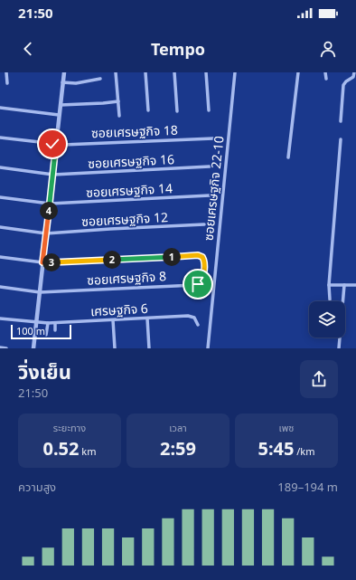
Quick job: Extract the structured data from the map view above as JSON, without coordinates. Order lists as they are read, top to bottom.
{
  "streets": {
    "street": [
      "ซอยเศรษฐกิจ 18",
      "ซอยเศรษฐกิจ 16",
      "ซอยเศรษฐกิจ 22-10",
      "ซอยเศรษฐกิจ 14",
      "ซอยเศรษฐกิจ 12",
      "ซอยเศรษฐกิจ 8",
      "เศรษฐกิจ 6"
    ]
  },
  "scale_bar": "100 m",
  "page": {
    "status": "21:50",
    "header": "Tempo",
    "pins": [
      "4",
      "1",
      "2",
      "3"
    ],
    "scale": "100 m",
    "heading": ["วิ่งเย็น", "21:50"],
    "stats": [
      ["ระยะทาง", "0.52 km"],
      ["เวลา", "2:59"],
      ["เพซ", "5:45 /km"]
    ],
    "chart": ["ความสูง", "189–194 m"]
  }
}
